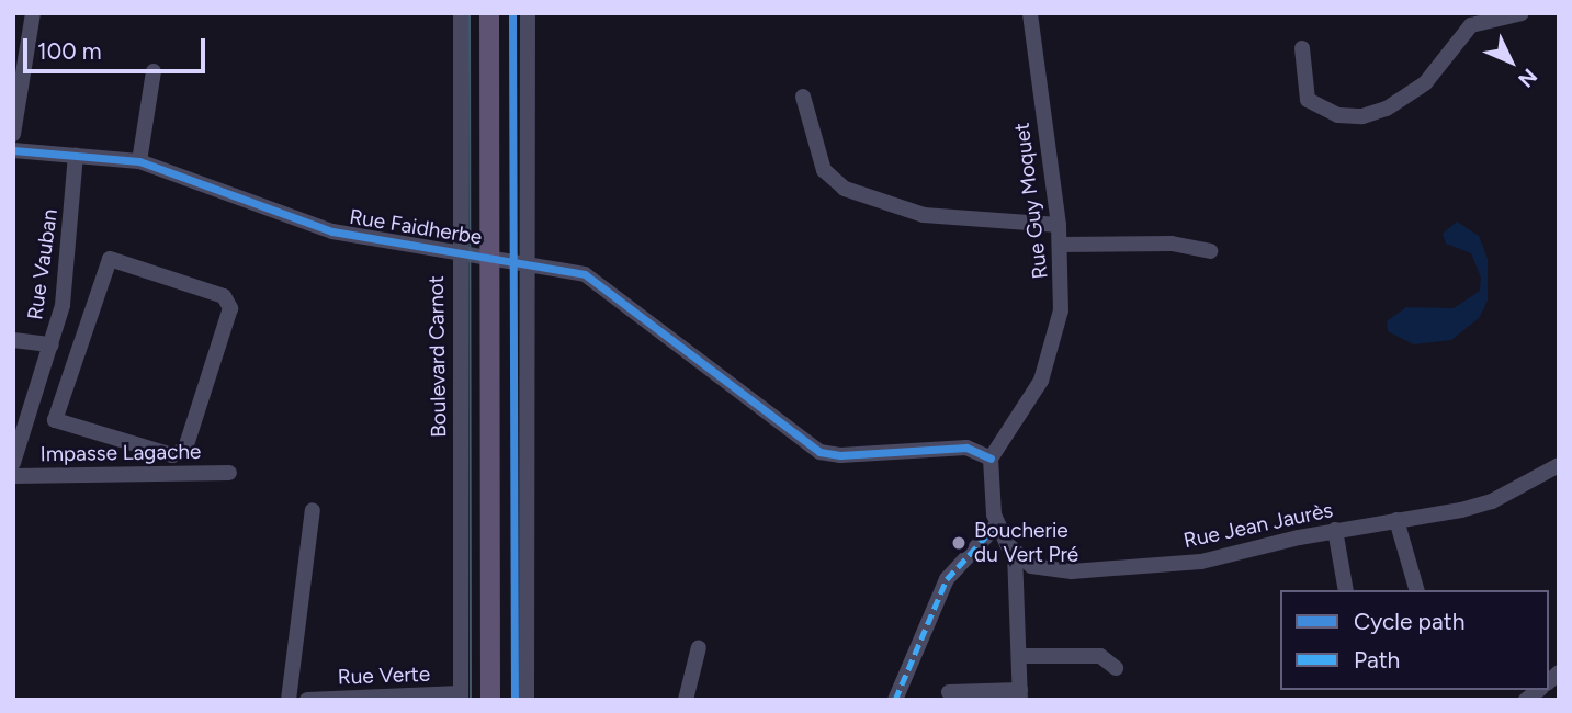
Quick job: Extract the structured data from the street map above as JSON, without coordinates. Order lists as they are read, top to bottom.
{
  "streets": {
    "street": [
      "Rue Guy Moquet",
      "Rue Faidherbe",
      "Rue Vauban",
      "Boulevard Carnot",
      "Impasse Lagache",
      "Rue Jean Jaurès",
      "Rue Verte"
    ]
  },
  "crossings": [
    ["Rue Guy Moquet", "Rue Faidherbe"],
    ["Rue Faidherbe", "Rue Vauban"],
    ["Rue Faidherbe", "Boulevard Carnot"],
    ["Boulevard Carnot", "Rue Verte"]
  ],
  "places": ["Boucherie du Vert Pré"],
  "legend": ["Cycle path", "Path"],
  "scale_bar": "100 m",
  "north": "bottom right"
}
